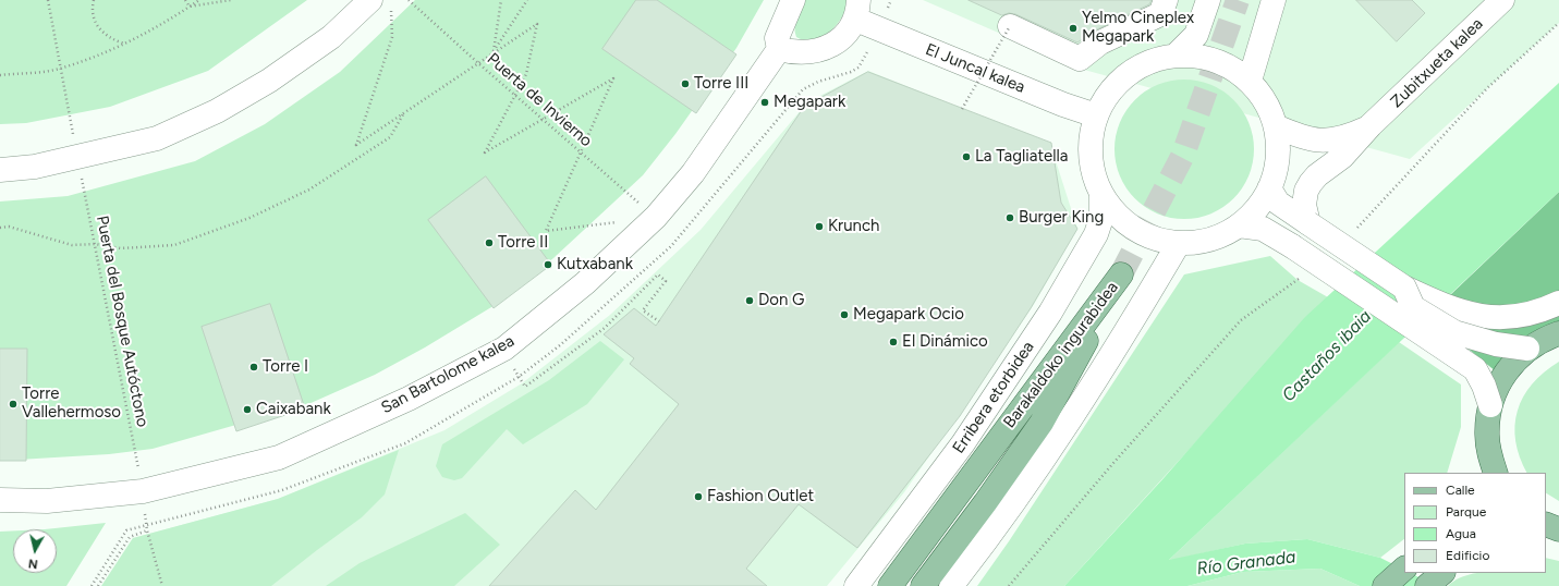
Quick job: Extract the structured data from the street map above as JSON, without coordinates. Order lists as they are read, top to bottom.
{
  "streets": {
    "main road": ["Barakaldoko ingurabidea"],
    "street": [
      "Zubitxueta kalea",
      "El Juncal kalea",
      "San Bartolome kalea",
      "Erribera etorbidea"
    ],
    "path": ["Puerta de Invierno", "Puerta del Bosque Autóctono"]
  },
  "crossings": [
    ["Puerta de Invierno", "San Bartolome kalea"],
    ["Puerta del Bosque Autóctono", "San Bartolome kalea"]
  ],
  "water": ["Castaños ibaia", "Río Granada"],
  "places": [
    "Yelmo Cineplex Megapark",
    "Torre III",
    "Megapark",
    "La Tagliatella",
    "Burger King",
    "Krunch",
    "Torre II",
    "Kutxabank",
    "Don G",
    "Megapark Ocio",
    "El Dinámico",
    "Torre I",
    "Torre Vallehermoso",
    "Caixabank",
    "Fashion Outlet"
  ],
  "legend": [
    "Calle",
    "Parque",
    "Agua",
    "Edificio"
  ],
  "north": "bottom"
}
